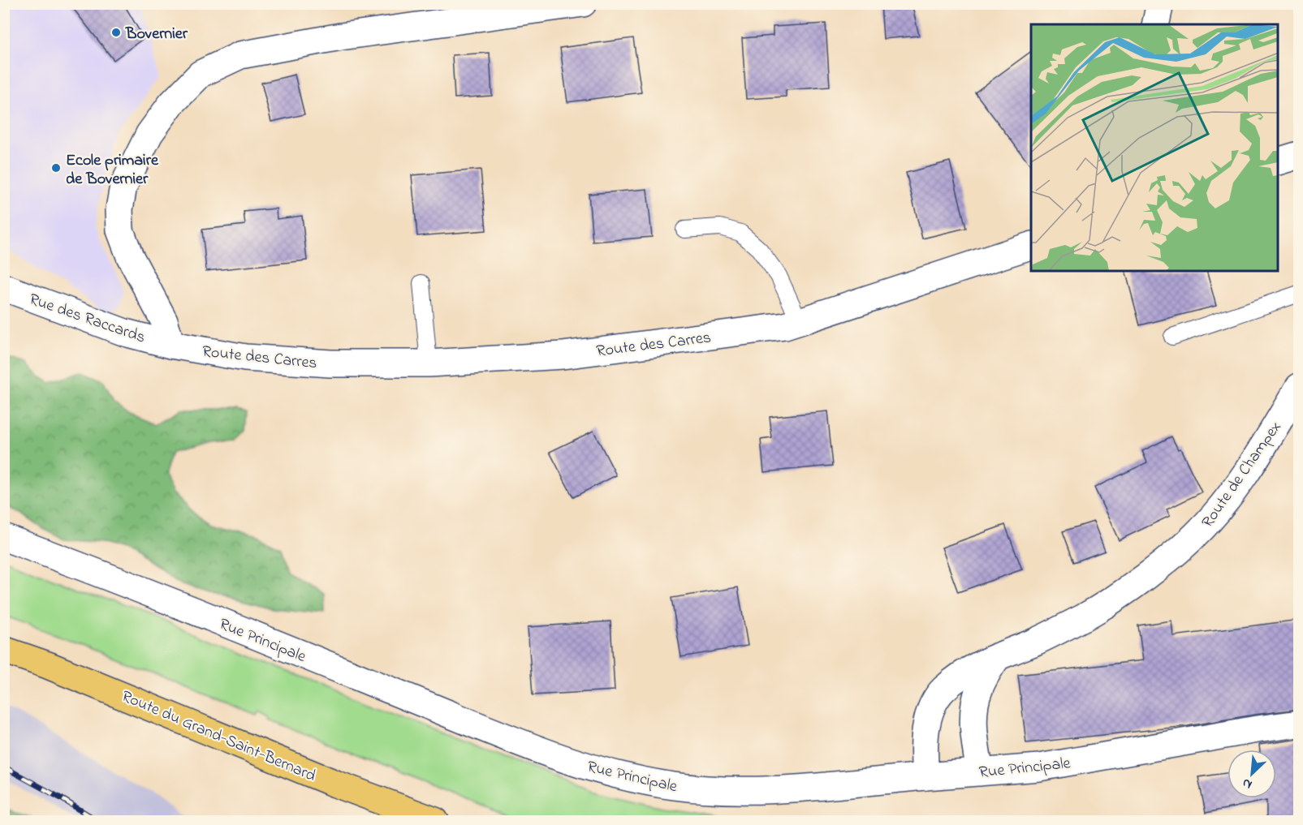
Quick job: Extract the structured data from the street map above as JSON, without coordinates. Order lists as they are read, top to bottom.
{
  "streets": {
    "main road": ["Route du Grand-Saint-Bernard"],
    "street": [
      "Rue des Raccards",
      "Route des Carres",
      "Route de Champex",
      "Rue Principale"
    ]
  },
  "crossings": [
    ["Rue des Raccards", "Route des Carres"],
    ["Route de Champex", "Rue Principale"]
  ],
  "places": ["Bovernier", "Ecole primaire de Bovernier"],
  "north": "bottom left"
}
